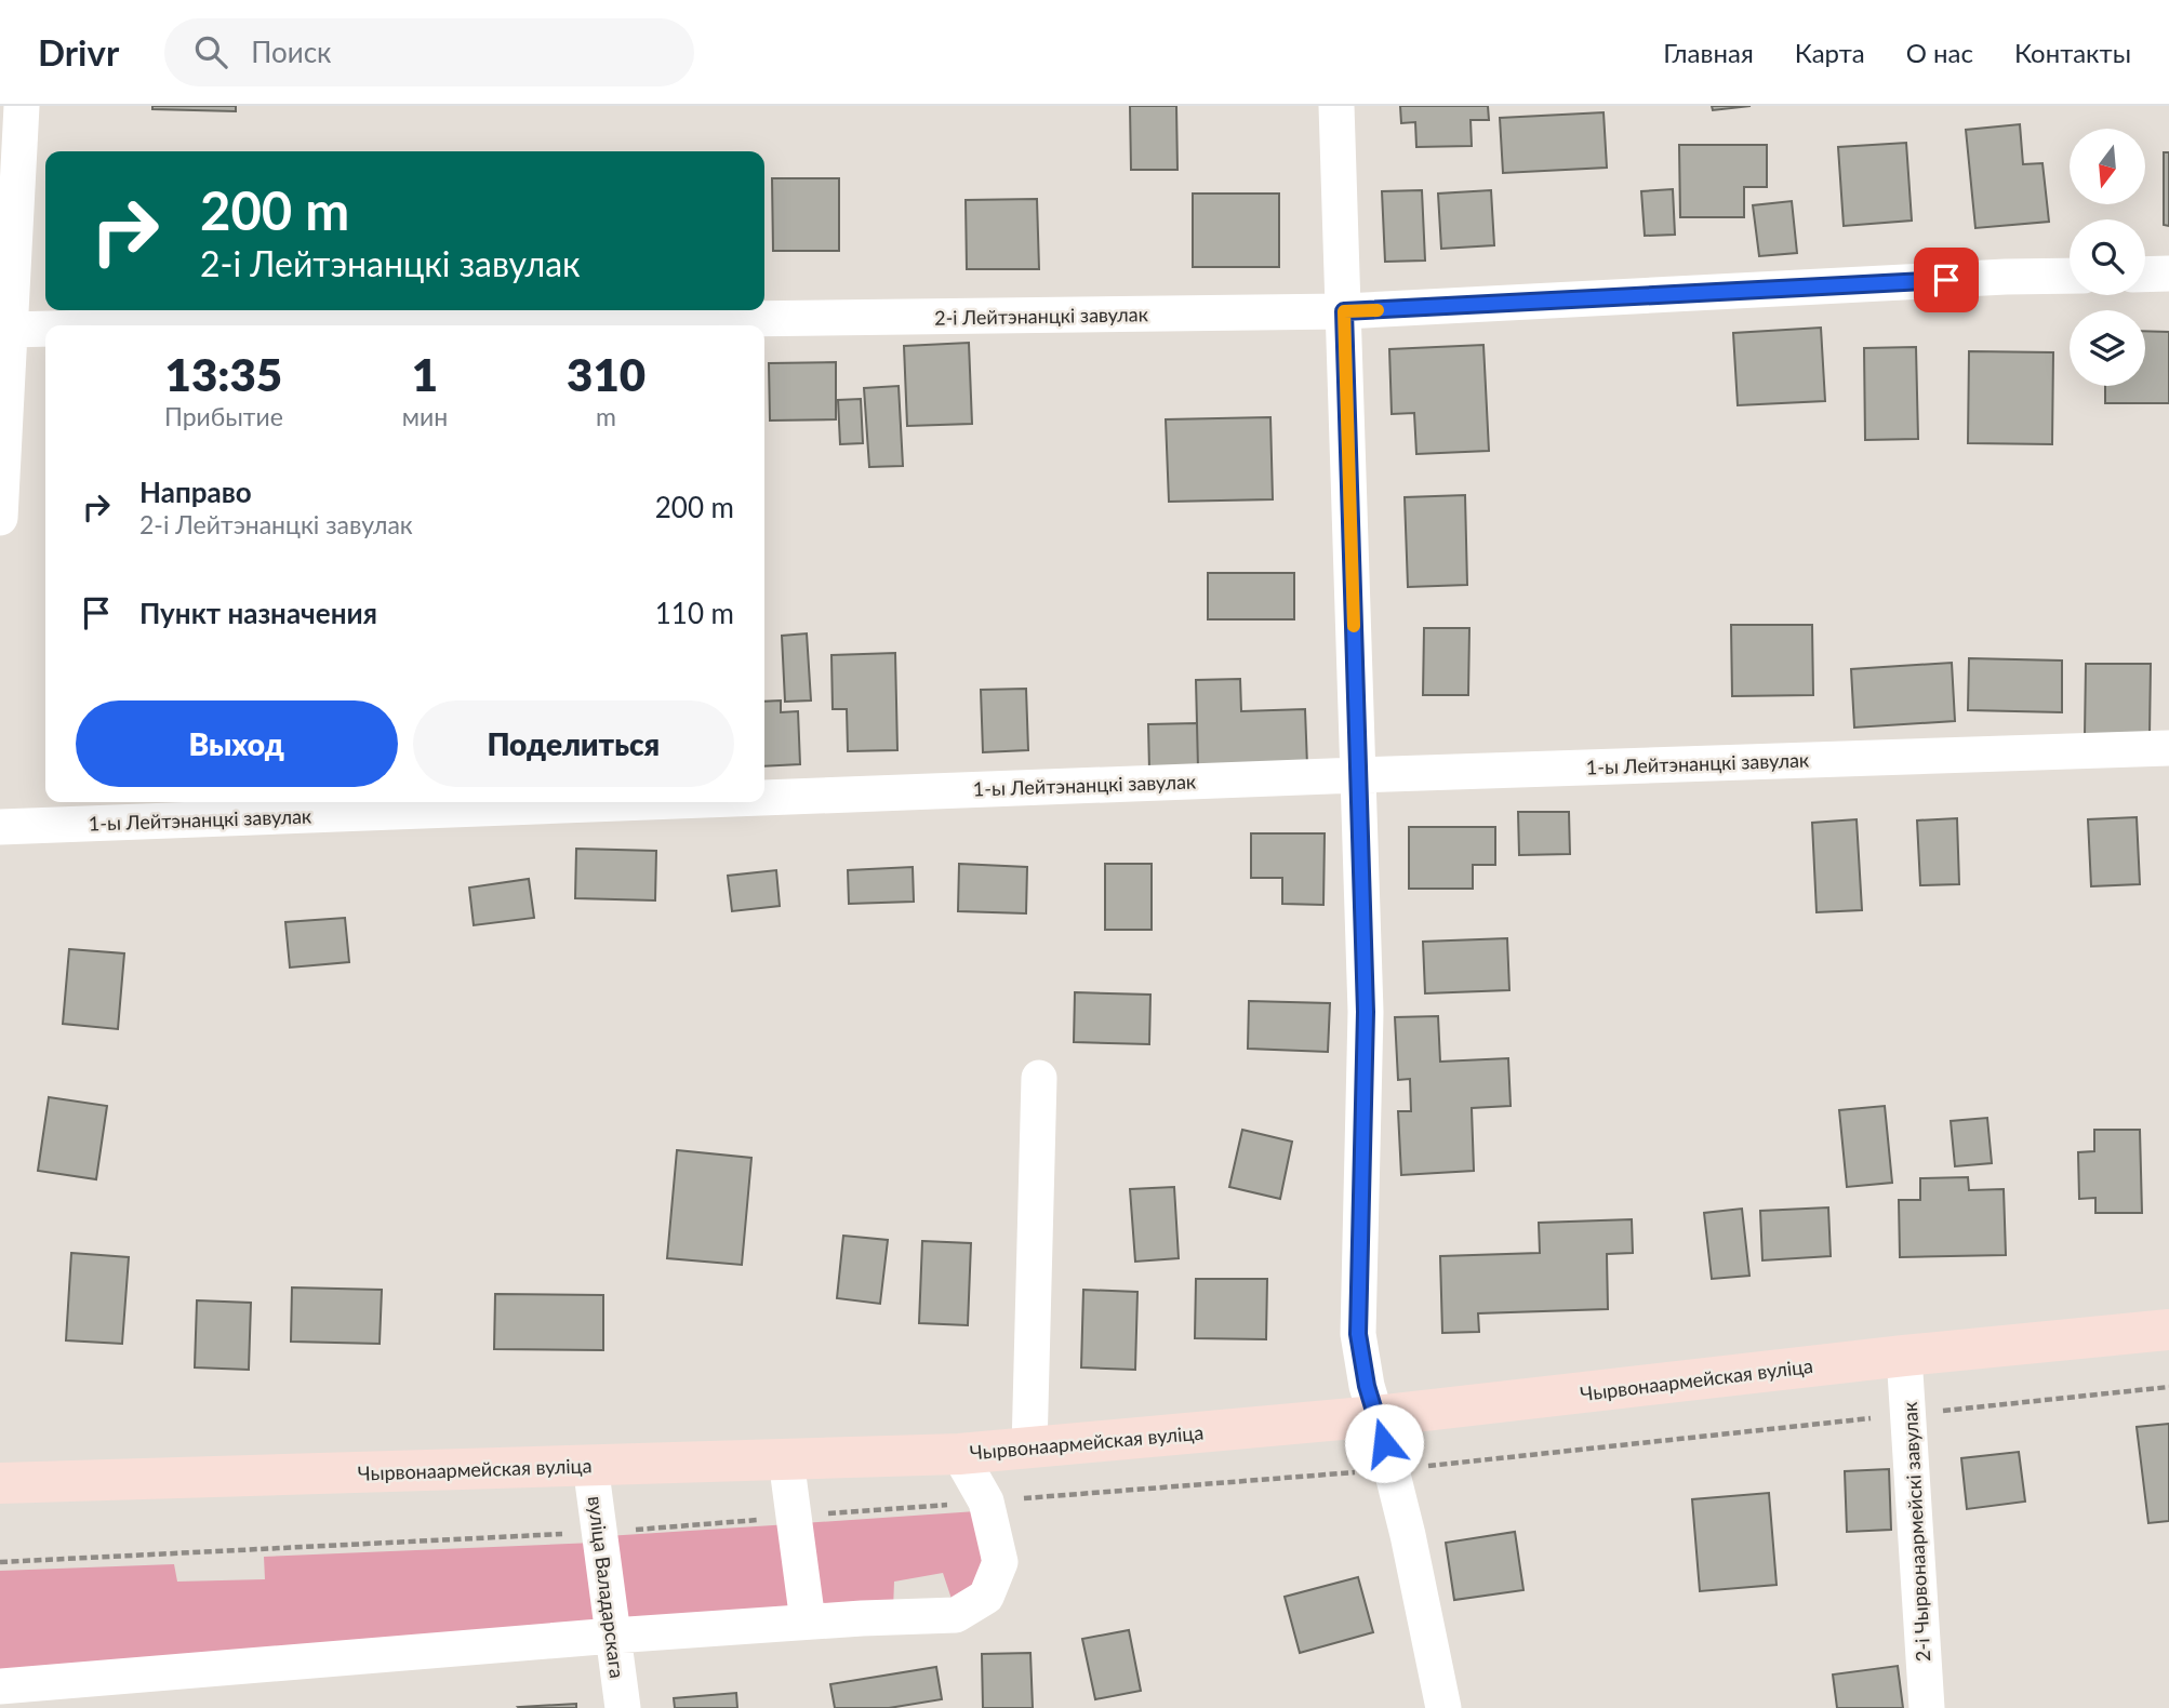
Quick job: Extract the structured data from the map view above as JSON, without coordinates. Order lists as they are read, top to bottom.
{
  "streets": {
    "main road": ["Чырвонаармейская вуліца"],
    "street": [
      "2-і Лейтэнанцкі завулак",
      "1-ы Лейтэнанцкі завулак",
      "2-і Чырвонаармейскі завулак",
      "вуліца Валадарскага"
    ]
  },
  "crossings": [
    ["Чырвонаармейская вуліца", "2-і Чырвонаармейскі завулак"],
    ["Чырвонаармейская вуліца", "вуліца Валадарскага"]
  ],
  "north": "bottom",
  "page": {
    "header": "Drivr",
    "search": "Поиск",
    "nav": [
      "Главная",
      "Карта",
      "О нас",
      "Контакты"
    ],
    "turn": ["200 m", "2-і Лейтэнанцкі завулак"],
    "eta": [
      "13:35",
      "Прибытие",
      "1",
      "мин",
      "310",
      "m"
    ],
    "list": [
      {
        "name": "Направо",
        "note": "2-і Лейтэнанцкі завулак",
        "value": "200 m"
      },
      {
        "name": "Пункт назначения",
        "value": "110 m"
      }
    ],
    "buttons": ["Выход", "Поделиться"]
  }
}
